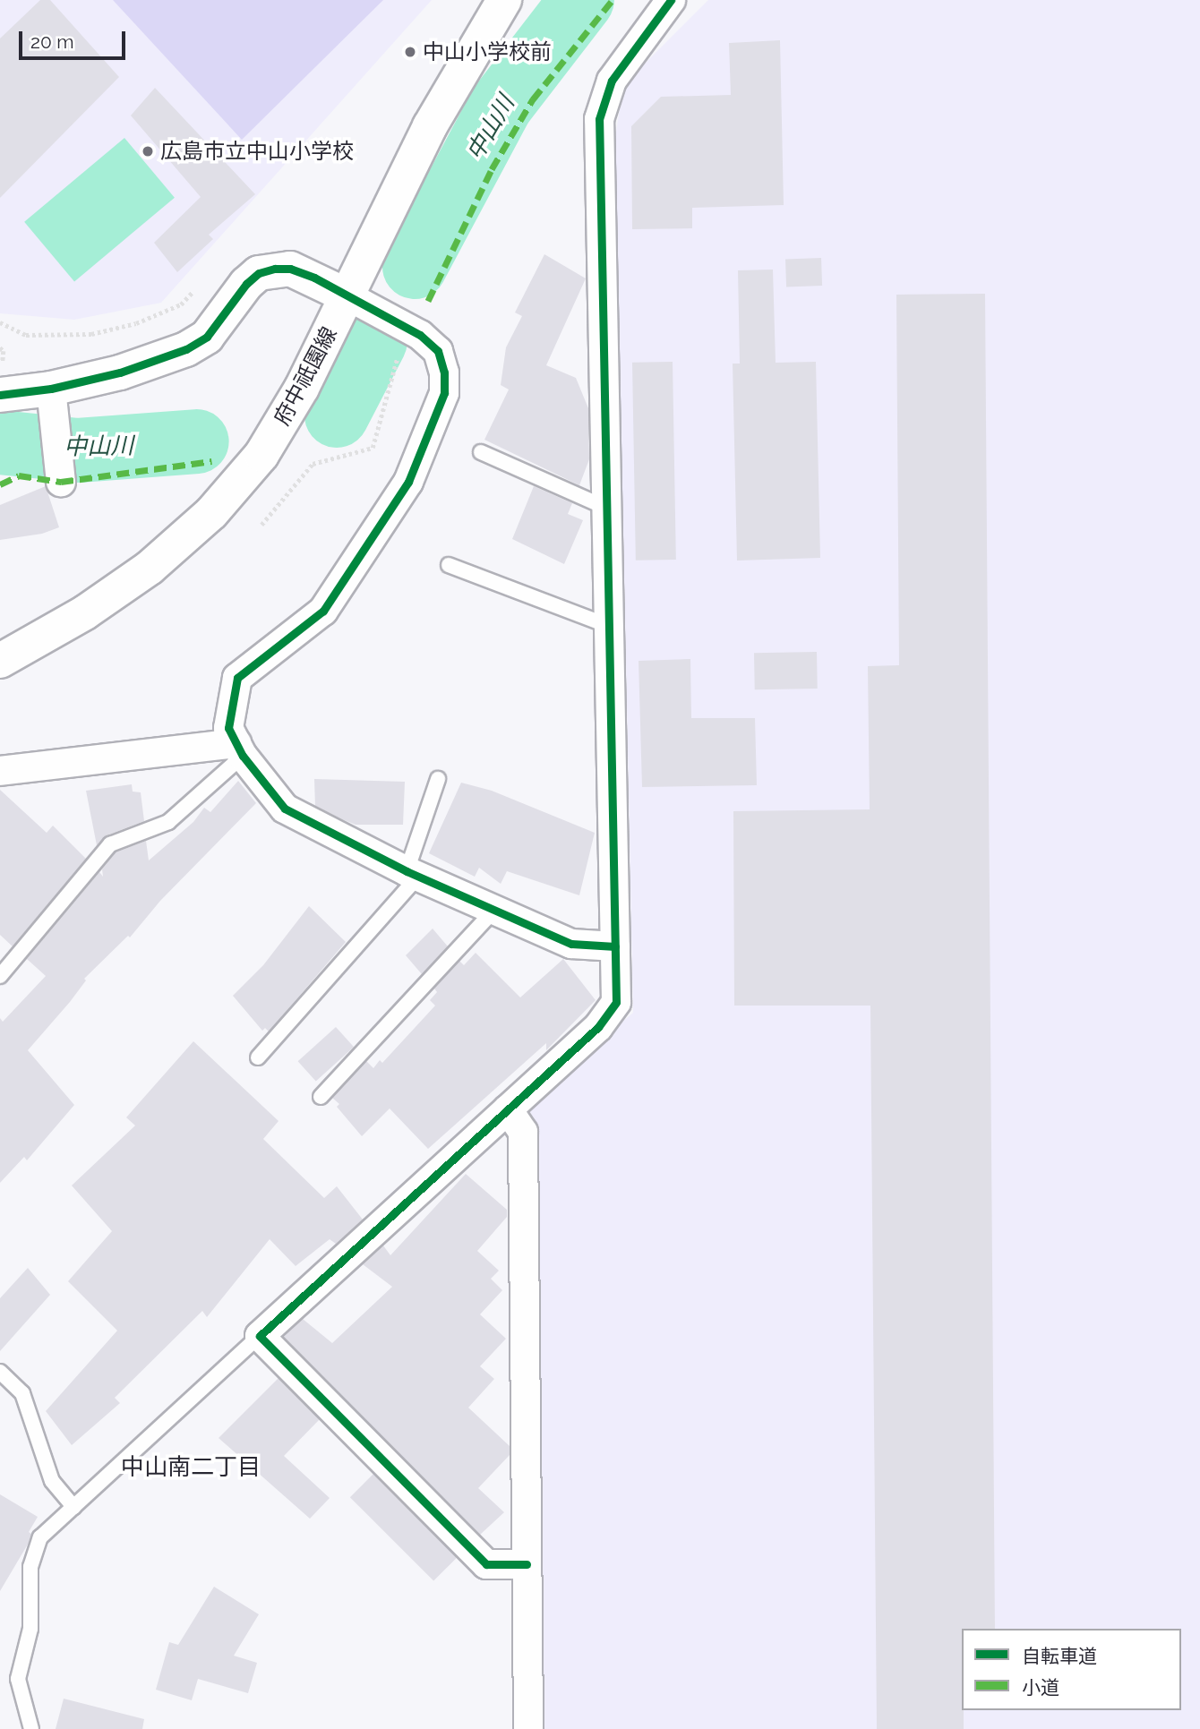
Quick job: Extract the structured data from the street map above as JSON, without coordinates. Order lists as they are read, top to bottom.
{
  "streets": {
    "main road": ["府中祇園線"]
  },
  "districts": ["中山南二丁目"],
  "water": ["中山川"],
  "places": ["中山小学校前", "広島市立中山小学校"],
  "legend": ["自転車道", "小道"],
  "scale_bar": "20 m"
}
